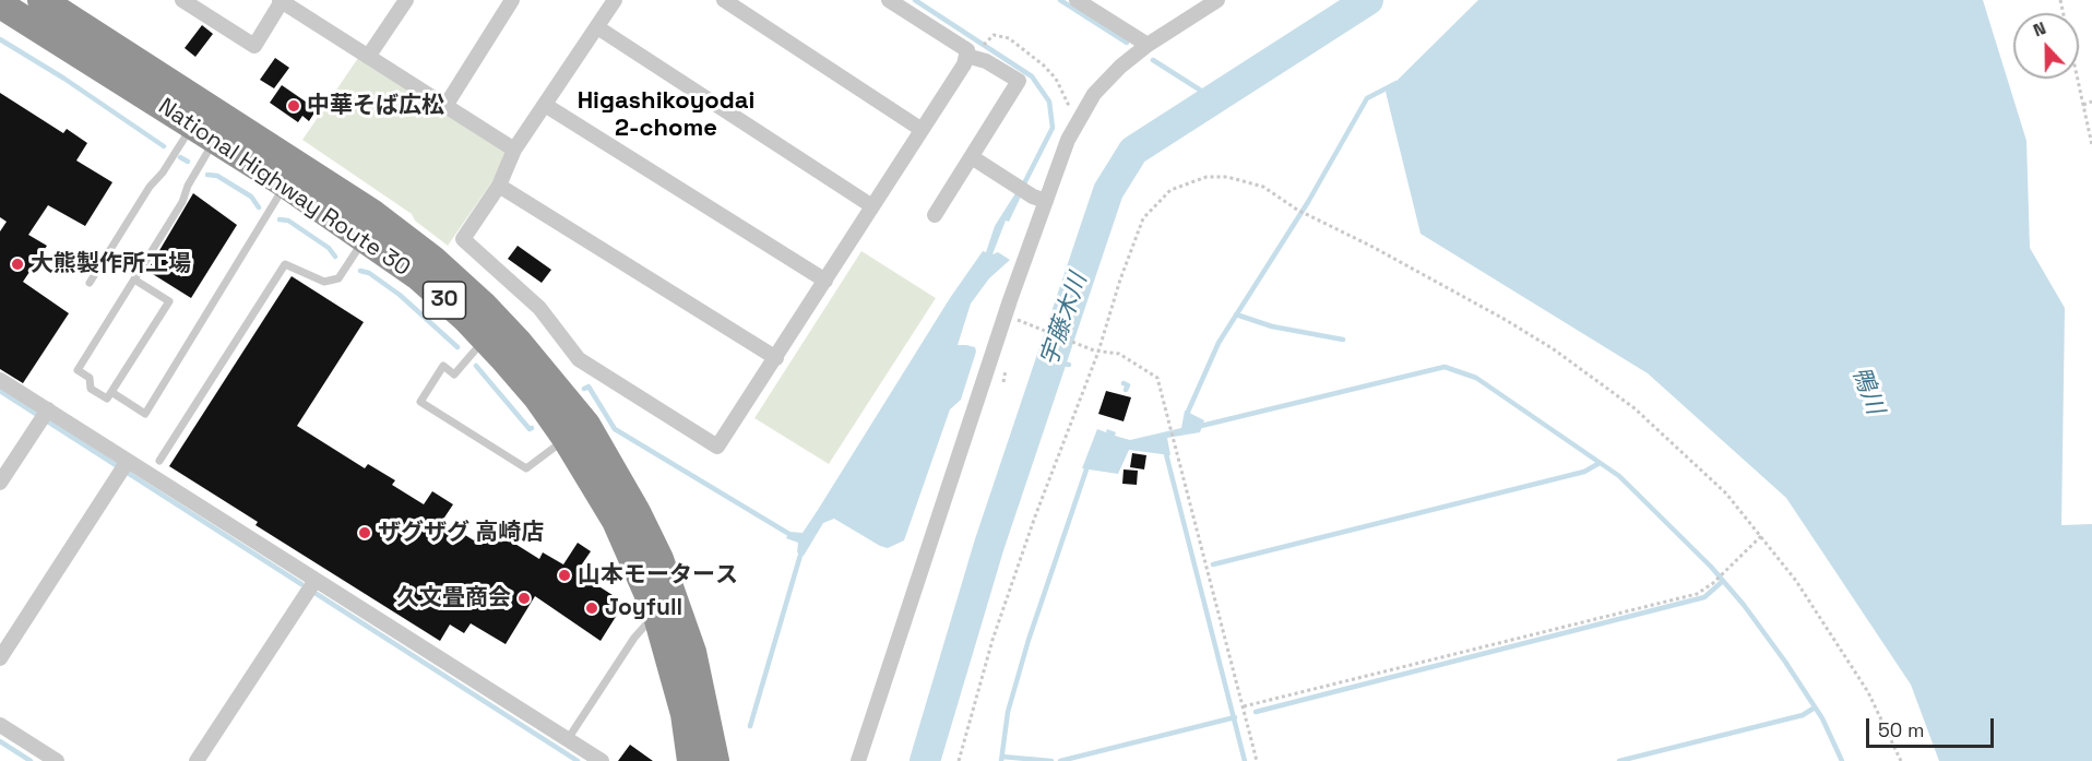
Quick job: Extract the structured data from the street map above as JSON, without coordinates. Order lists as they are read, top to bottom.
{
  "streets": {
    "highway": ["National Highway Route 30", "30"]
  },
  "districts": ["Higashikoyodai 2-chome"],
  "water": ["宇藤木川", "鴨川"],
  "places": [
    "中華そば広松",
    "大熊製作所工場",
    "ザグザグ 高崎店",
    "山本モータース",
    "久文畳商会",
    "Joyfull"
  ],
  "scale_bar": "50 m",
  "north": "top"
}
